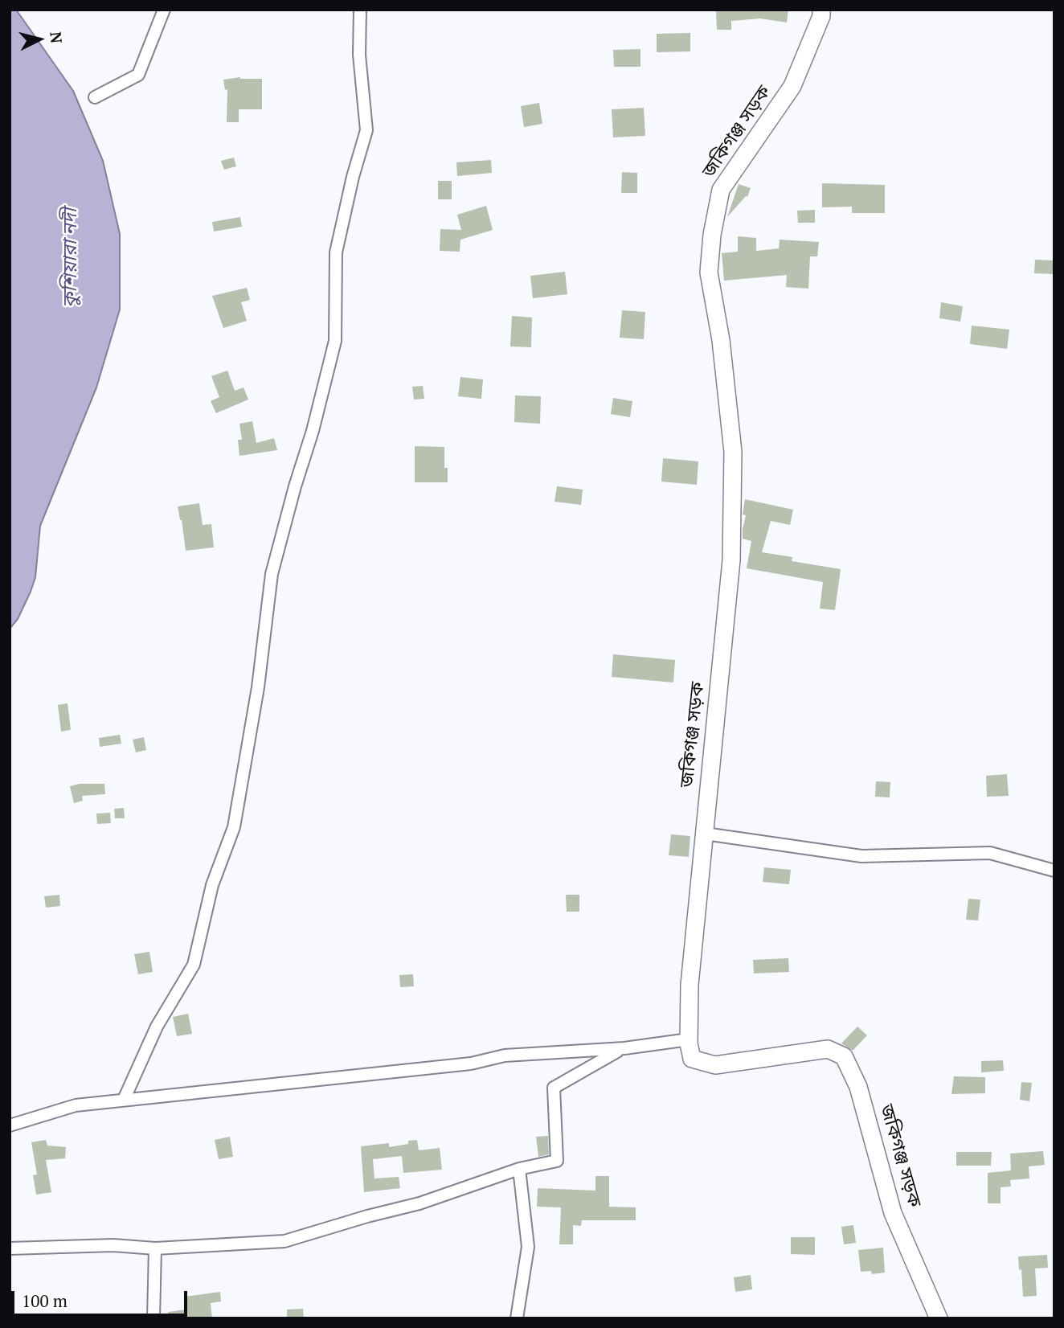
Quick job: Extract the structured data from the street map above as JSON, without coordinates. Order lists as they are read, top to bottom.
{
  "streets": {
    "main road": ["জকিগঞ্জ সড়ক"]
  },
  "water": ["কুশিয়ারা নদী"],
  "scale_bar": "100 m",
  "north": "right"
}
